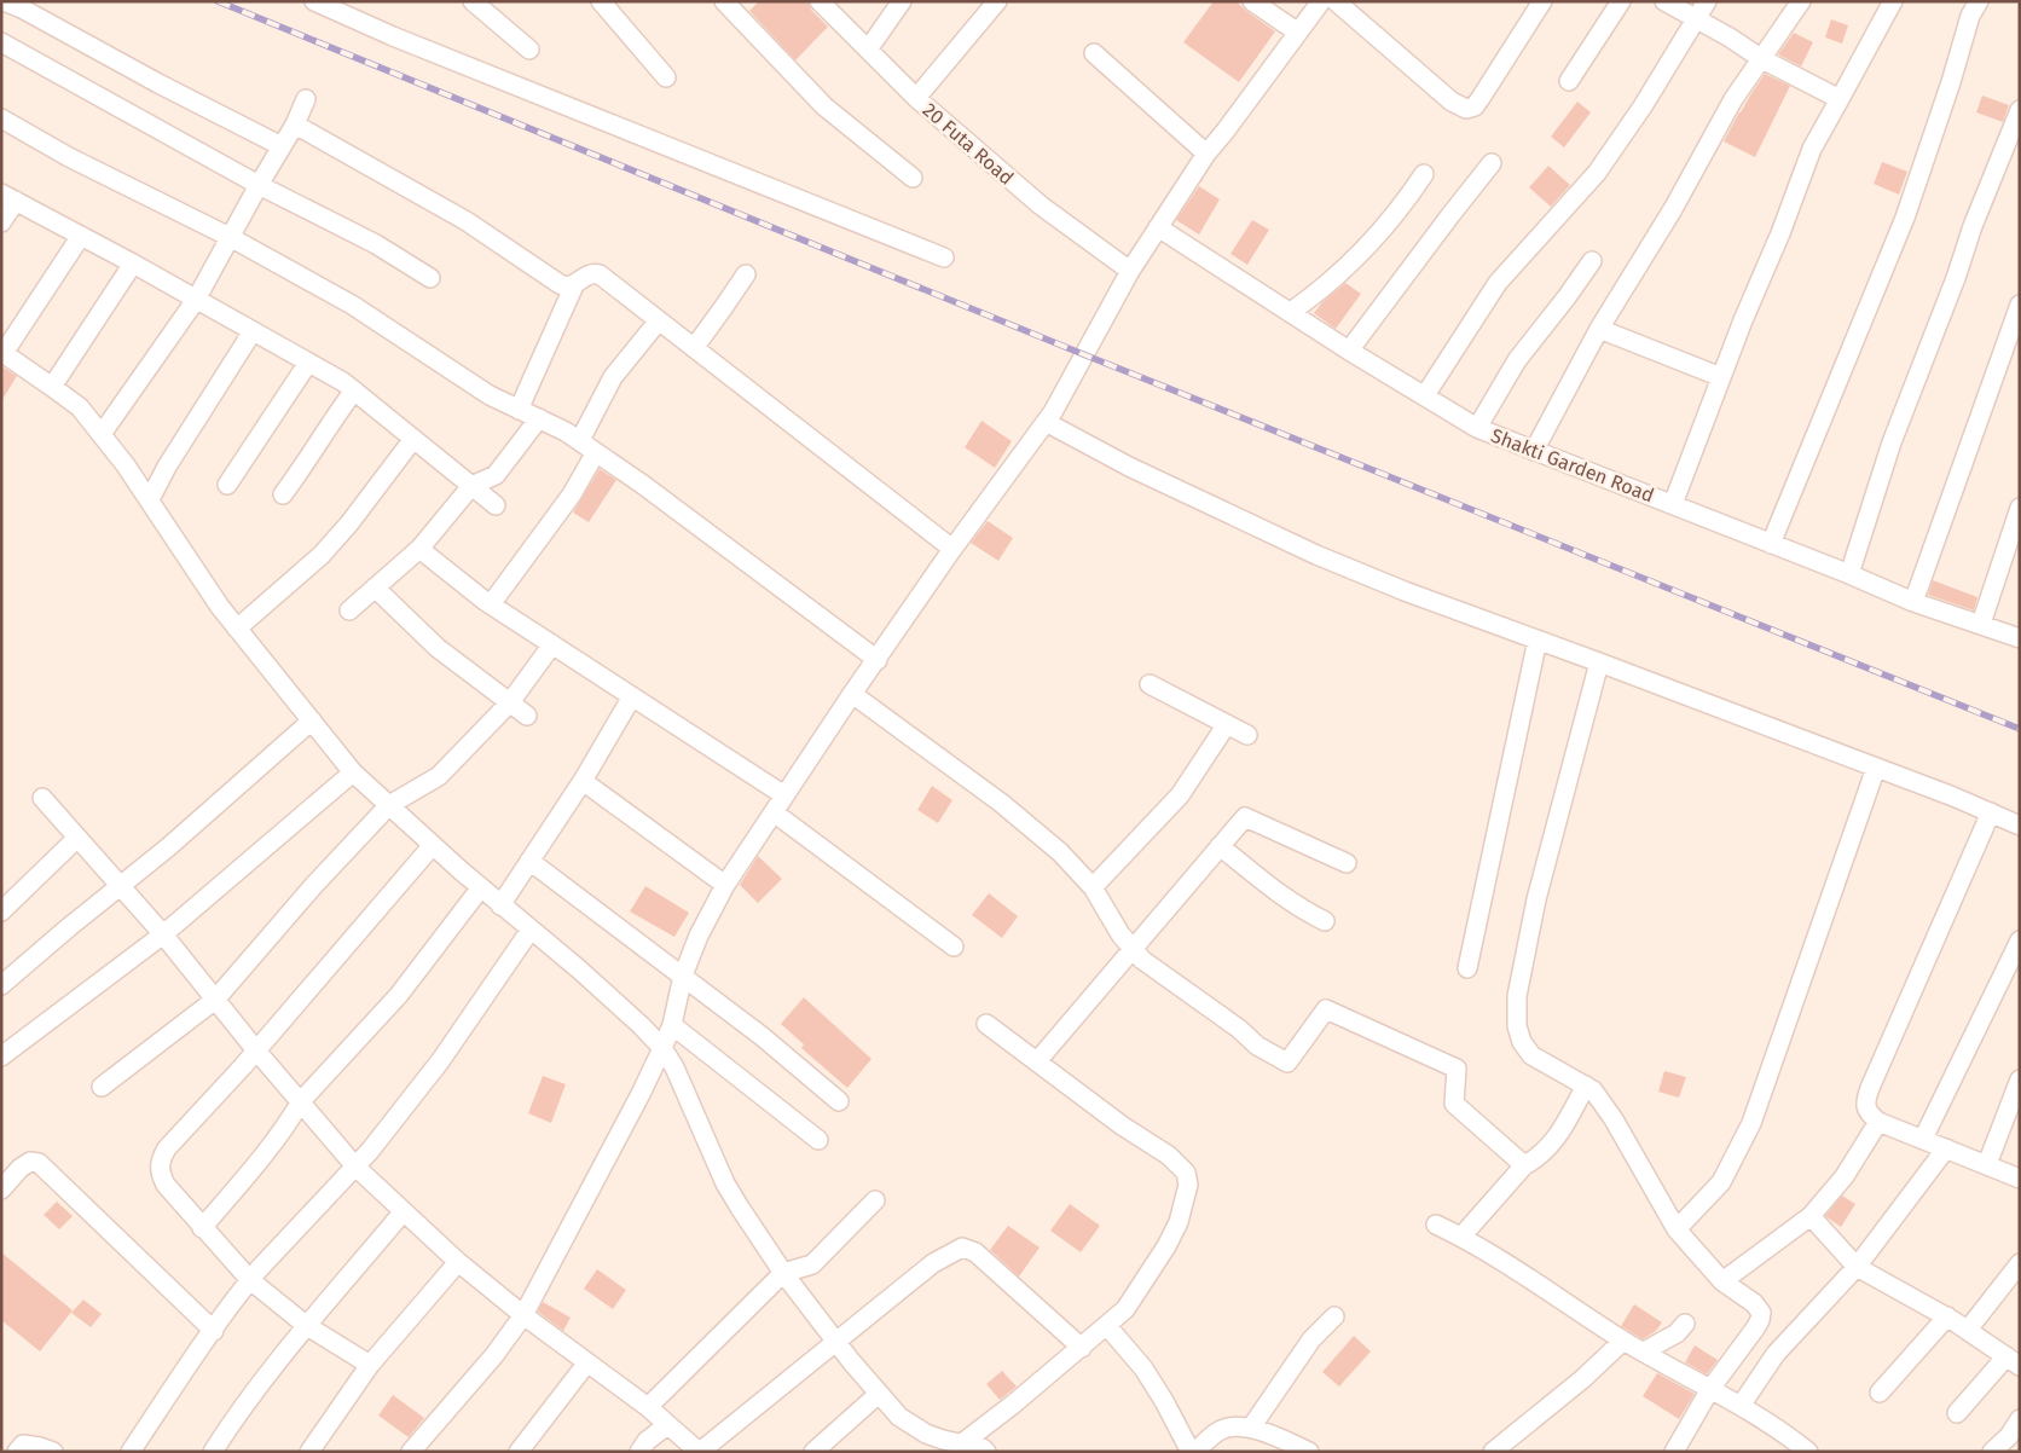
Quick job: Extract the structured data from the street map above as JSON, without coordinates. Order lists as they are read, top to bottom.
{
  "streets": {
    "street": ["20 Futa Road", "Shakti Garden Road"]
  }
}
